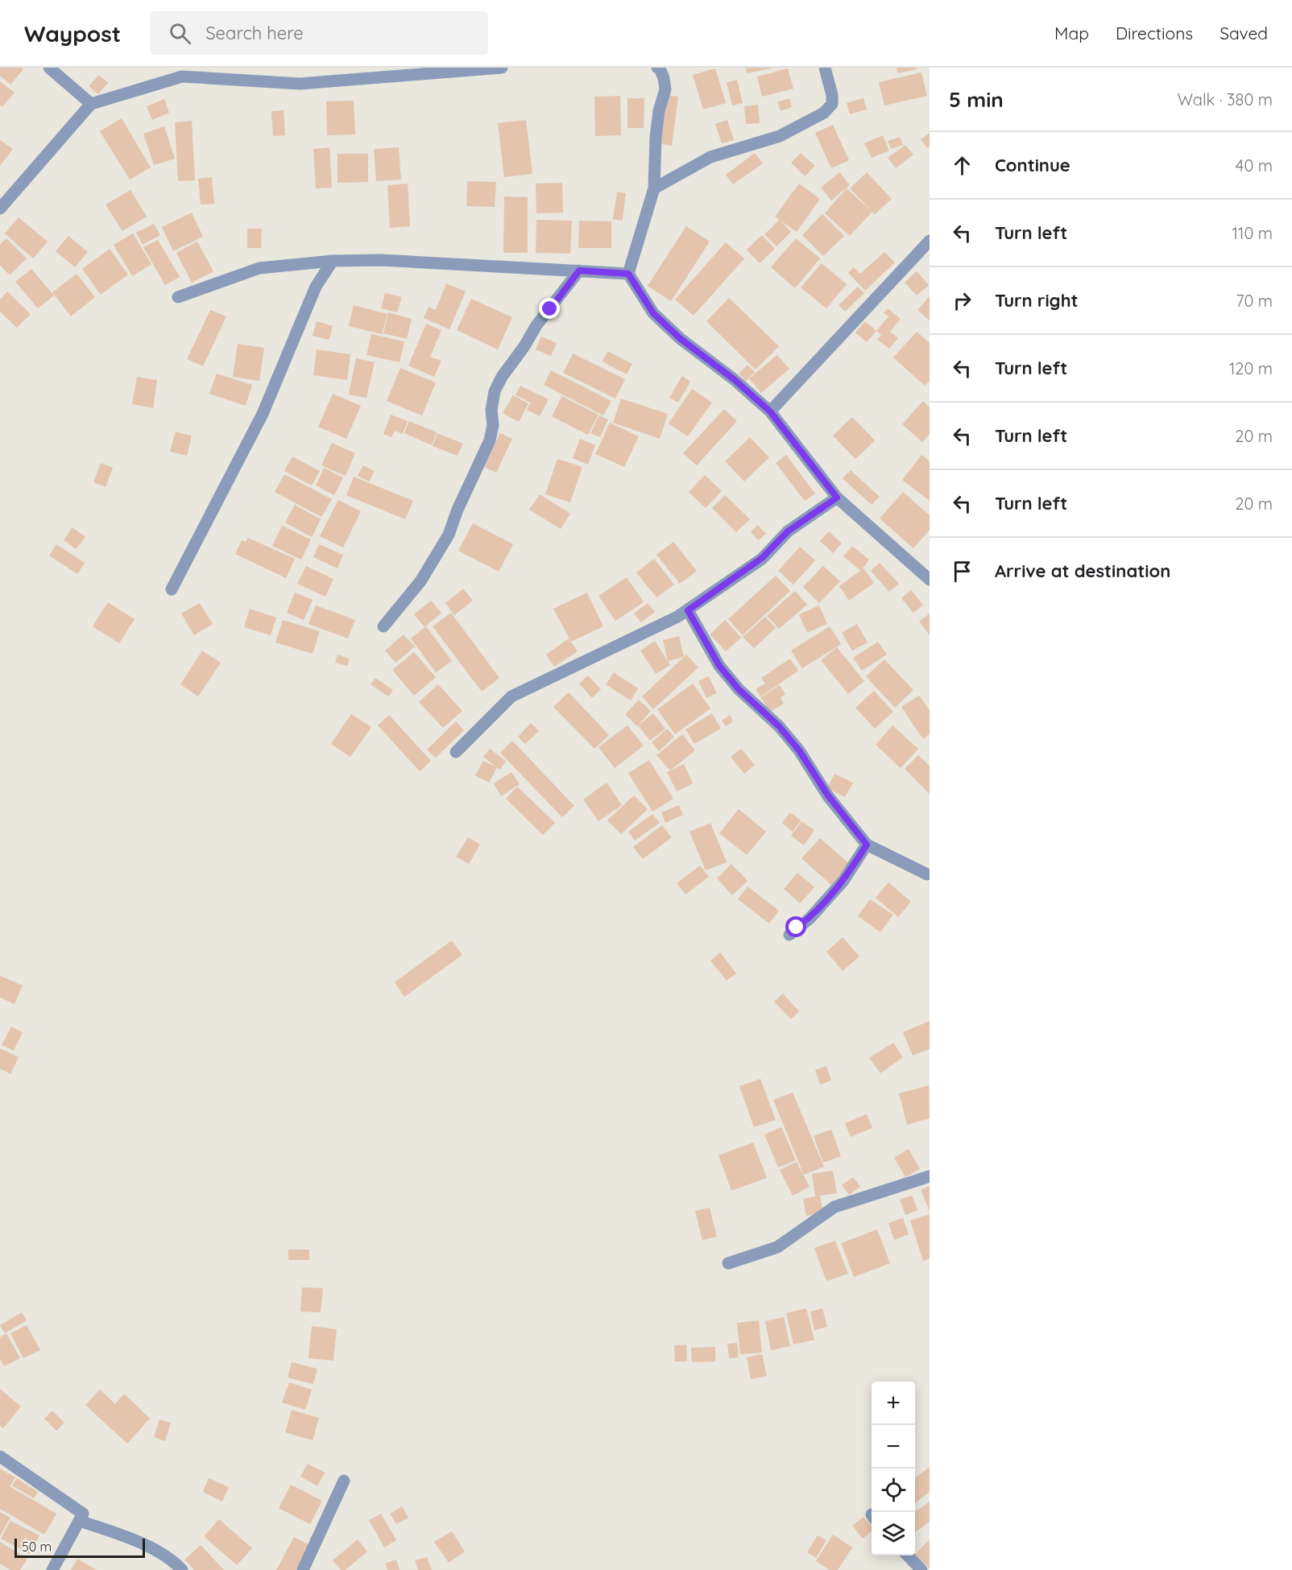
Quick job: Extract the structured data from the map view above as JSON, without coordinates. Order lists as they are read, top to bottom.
{
  "scale_bar": "50 m",
  "page": {
    "header": "Waypost",
    "search": "Search here",
    "nav": ["Map", "Directions", "Saved"],
    "heading": ["5 min", "Walk · 380 m"],
    "list": [
      ["Continue", "40 m"],
      ["Turn left", "110 m"],
      ["Turn right", "70 m"],
      ["Turn left", "120 m"],
      ["Turn left", "20 m"],
      ["Turn left", "20 m"],
      "Arrive at destination"
    ],
    "map_buttons": ["+", "−"],
    "scale": "50 m"
  }
}
